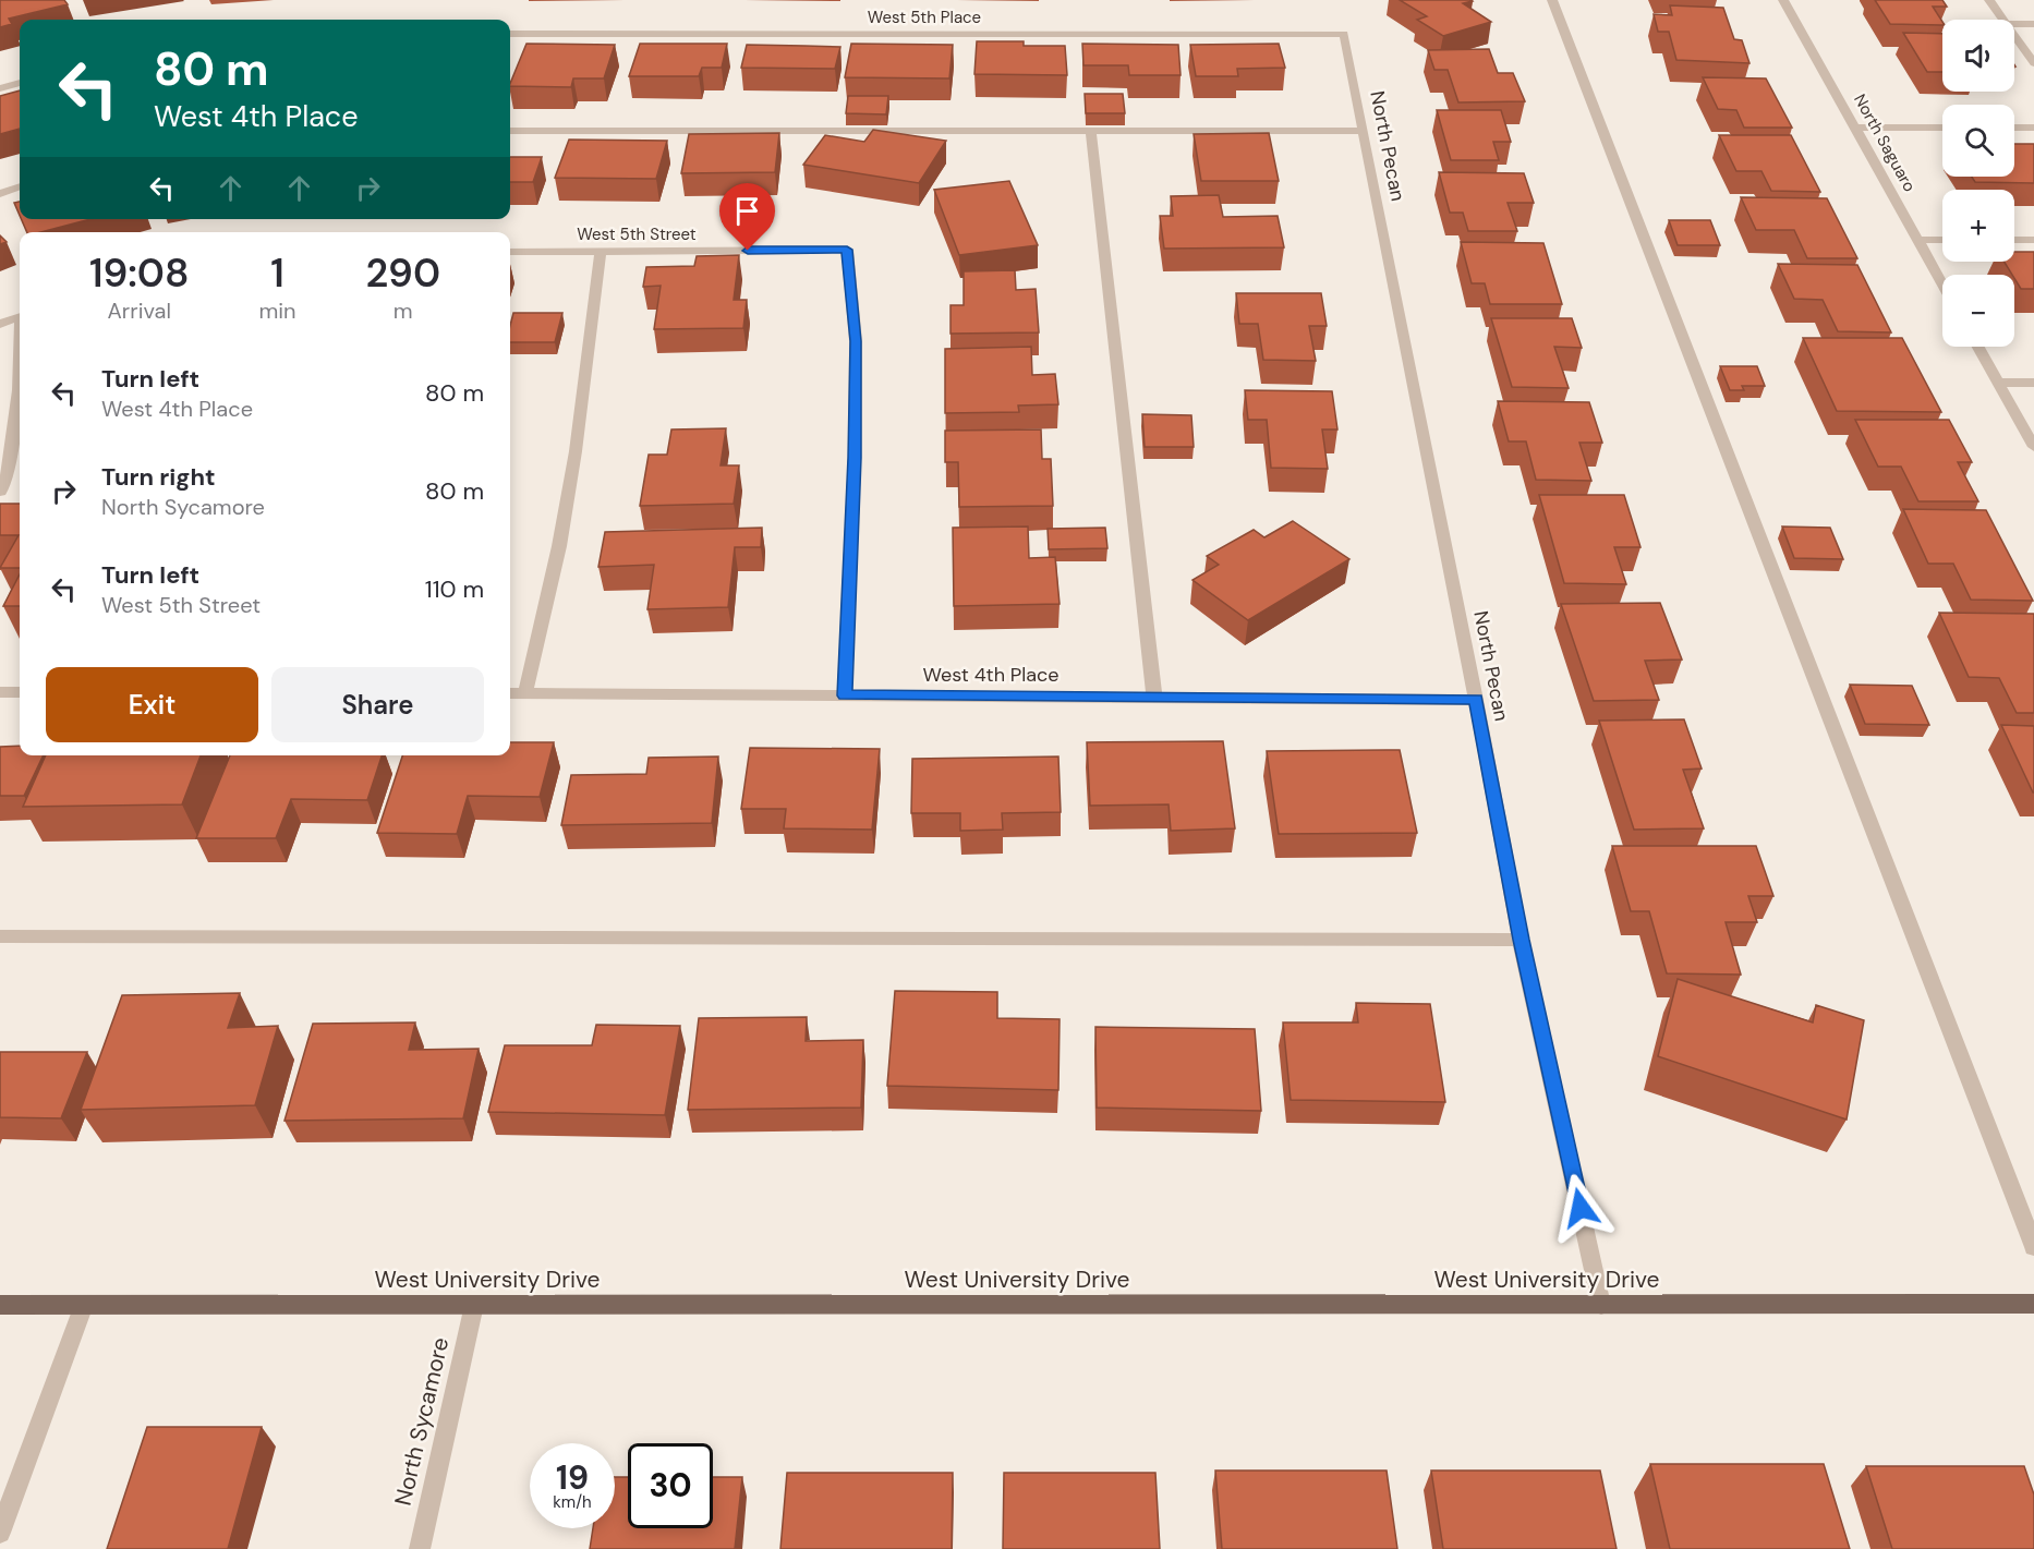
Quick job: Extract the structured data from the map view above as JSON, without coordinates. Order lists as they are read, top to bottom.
{
  "streets": {
    "main road": ["West University Drive"],
    "street": [
      "West 5th Place",
      "North Saguaro",
      "North Pecan",
      "West 5th Street",
      "West 4th Place",
      "North Sycamore"
    ]
  },
  "crossings": [
    ["West 5th Place", "North Pecan"],
    ["North Pecan", "West 4th Place"],
    ["North Pecan", "West University Drive"],
    ["West 5th Street", "West 4th Place"],
    ["West University Drive", "North Sycamore"]
  ],
  "page": {
    "map_buttons": ["+", "−"],
    "turn": ["80 m", "West 4th Place"],
    "eta": [
      "19:08",
      "Arrival",
      "1",
      "min",
      "290",
      "m"
    ],
    "list": [
      {
        "name": "Turn left",
        "note": "West 4th Place",
        "value": "80 m"
      },
      {
        "name": "Turn right",
        "note": "North Sycamore",
        "value": "80 m"
      },
      {
        "name": "Turn left",
        "note": "West 5th Street",
        "value": "110 m"
      }
    ],
    "buttons": ["Exit", "Share"],
    "speed": "19 km/h",
    "limit": "30"
  }
}
